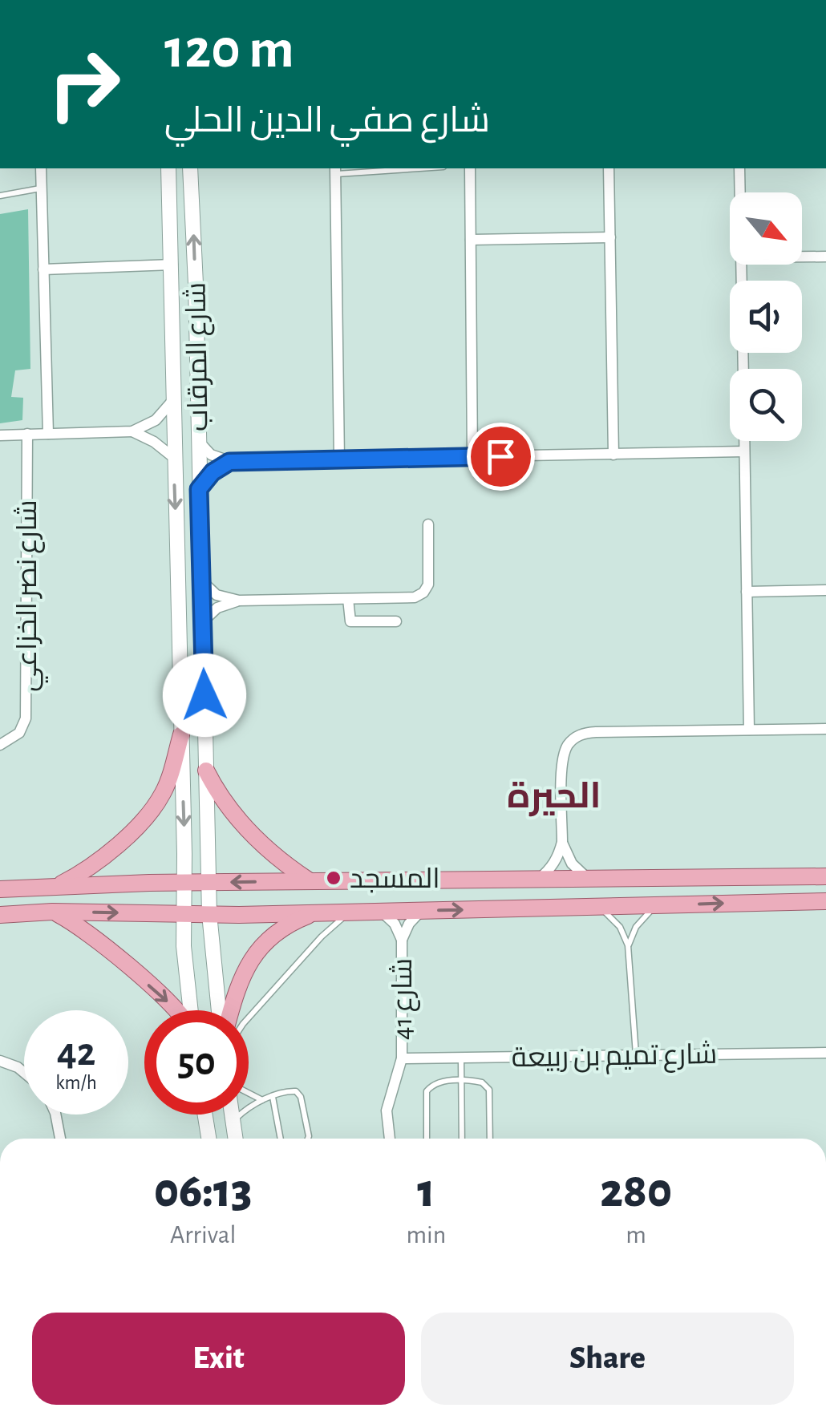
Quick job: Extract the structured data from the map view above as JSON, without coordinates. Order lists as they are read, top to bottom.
{
  "streets": {
    "main road": ["شارع المرقاب"],
    "street": ["شارع نصر الخزاعي", "شارع 41", "شارع تميم بن ربيعة"]
  },
  "crossings": [
    ["شارع 41", "شارع تميم بن ربيعة"]
  ],
  "districts": ["الحيرة"],
  "places": ["المسجد"],
  "north": "bottom right",
  "page": {
    "turn": ["120 m", "شارع صفي الدين الحلي"],
    "speed": "42 km/h",
    "limit": "50",
    "eta": [
      "06:13",
      "Arrival",
      "1",
      "min",
      "280",
      "m"
    ],
    "buttons": ["Exit", "Share"]
  }
}
